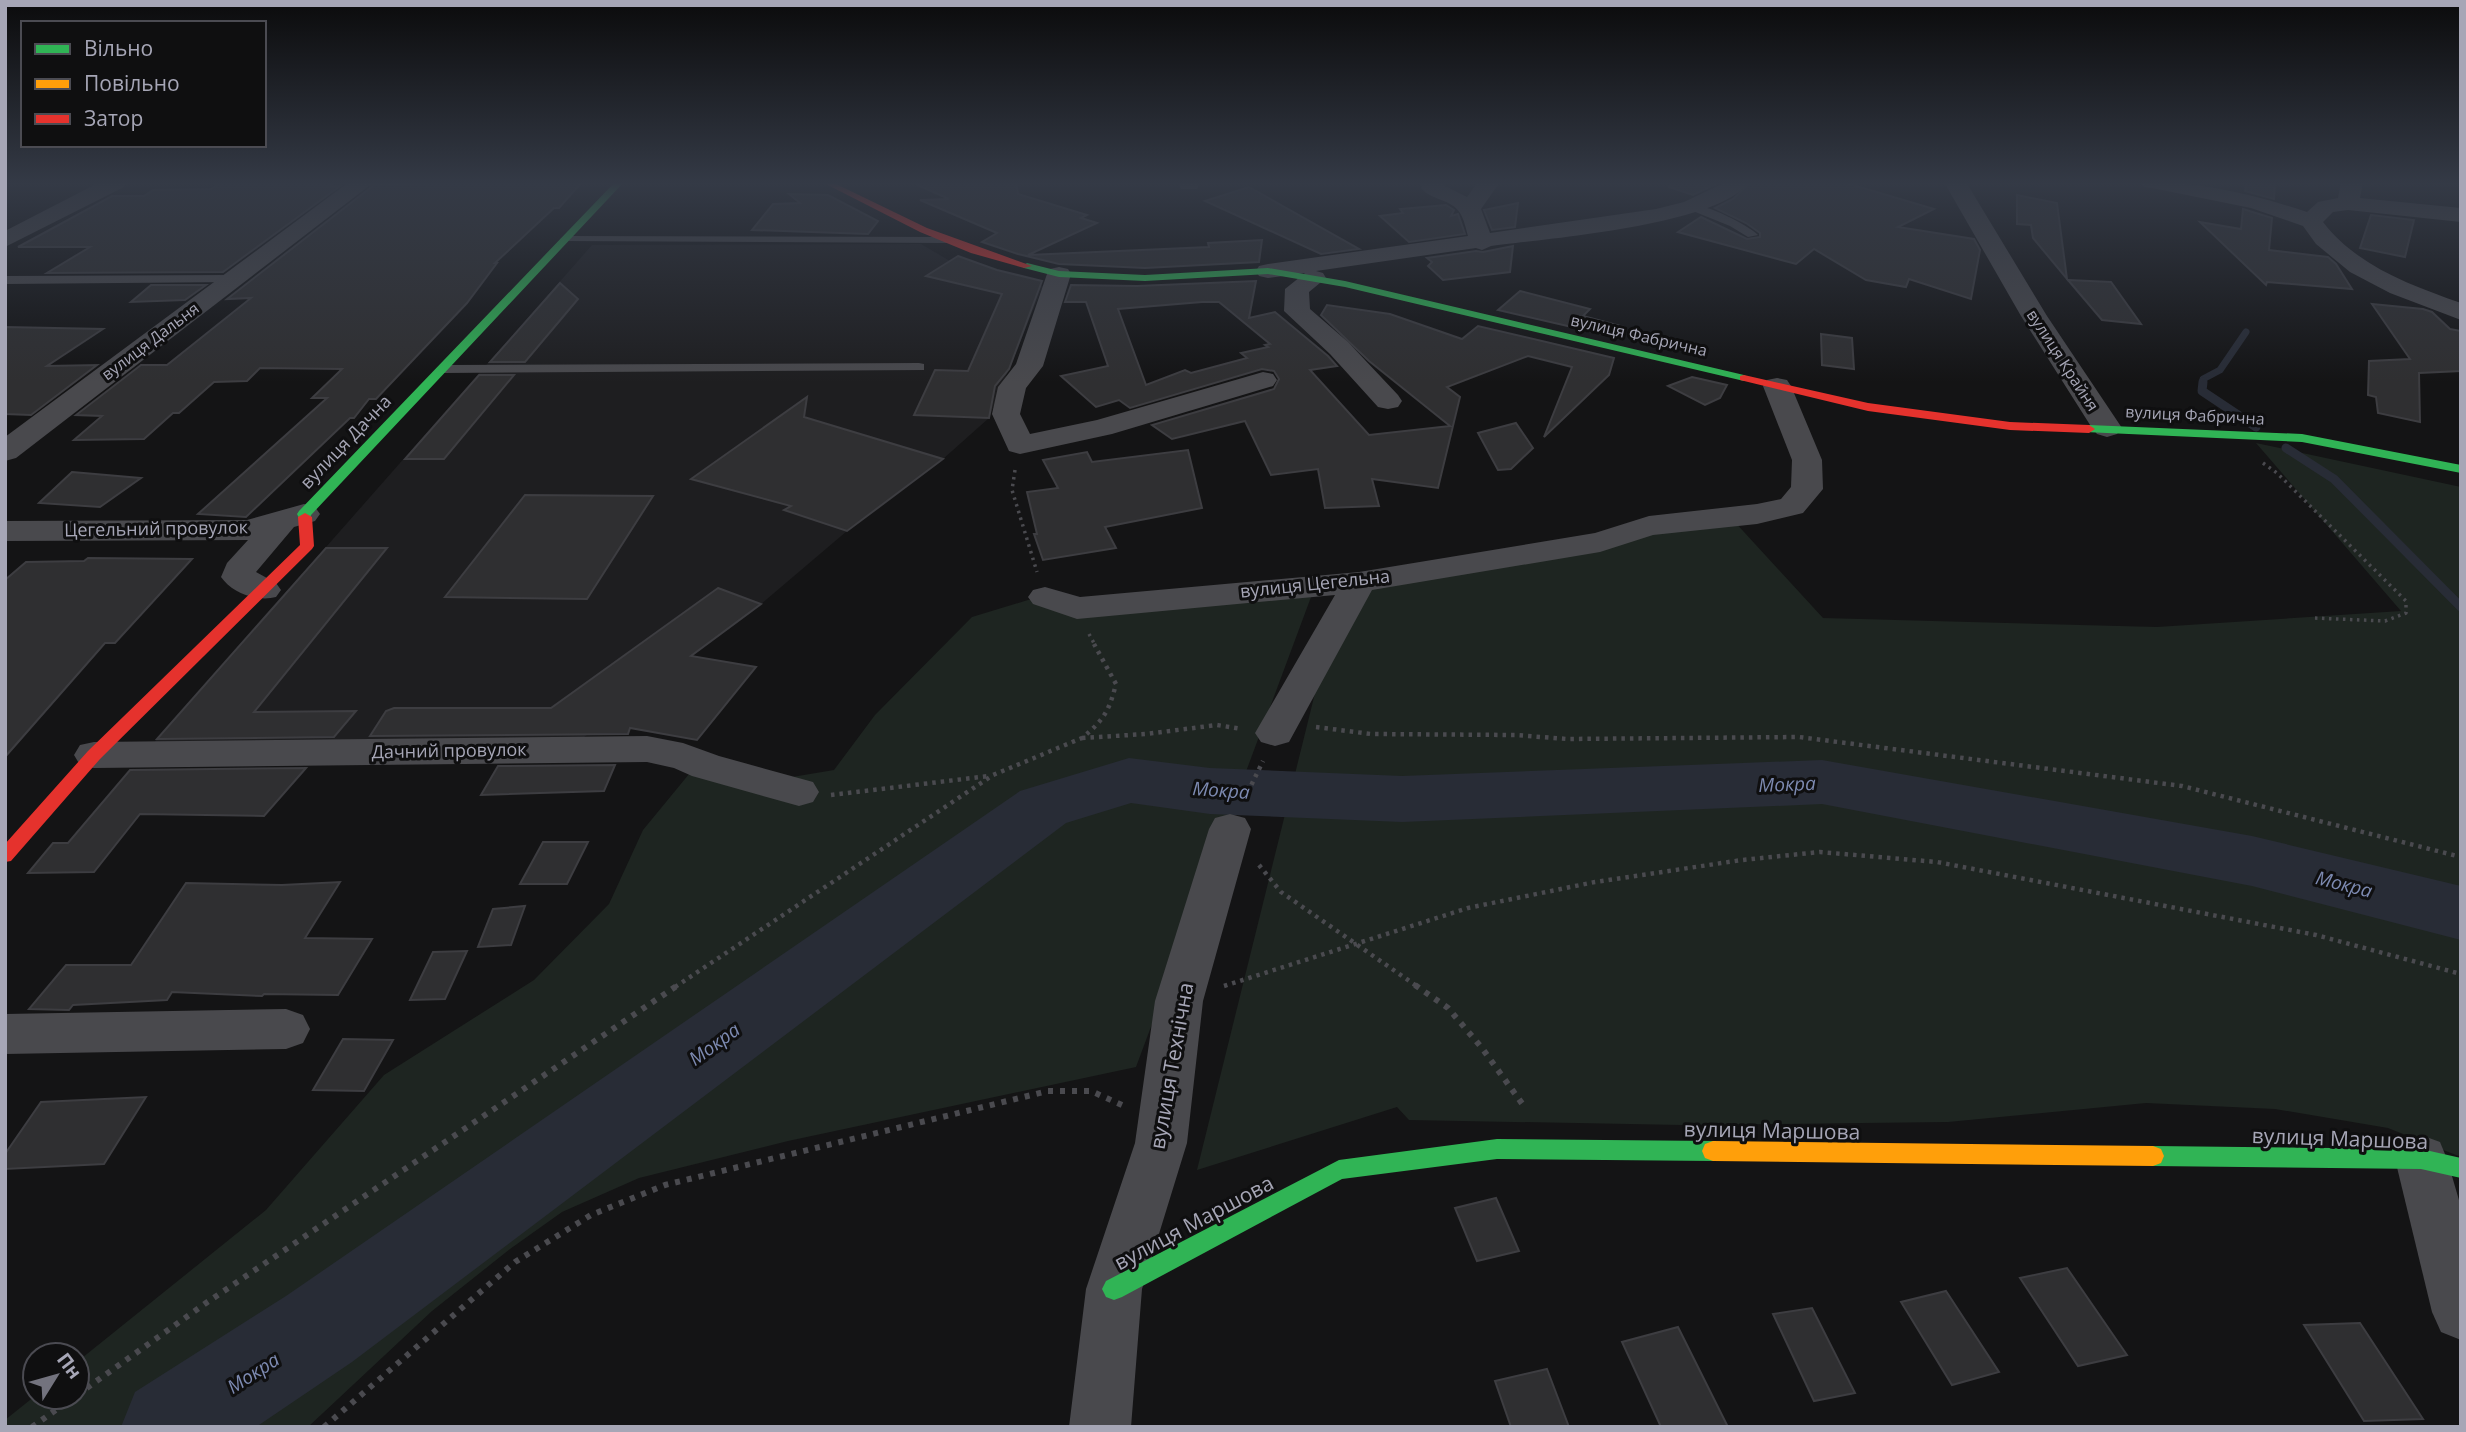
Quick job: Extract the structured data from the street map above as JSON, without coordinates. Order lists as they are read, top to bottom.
{
  "streets": {
    "street": [
      "вулиця Фабрична",
      "вулиця Дальня",
      "вулиця Крайня",
      "вулиця Дачна",
      "Цегельний провулок",
      "вулиця Цегельна",
      "Дачний провулок",
      "вулиця Технічна",
      "вулиця Маршова"
    ]
  },
  "crossings": [
    ["вулиця Фабрична", "вулиця Крайня"],
    ["вулиця Фабрична", "вулиця Цегельна"],
    ["вулиця Дачна", "Цегельний провулок"],
    ["вулиця Технічна", "вулиця Маршова"]
  ],
  "water": ["Мокра"],
  "legend": ["Вільно", "Повільно", "Затор"],
  "north": "top right"
}
